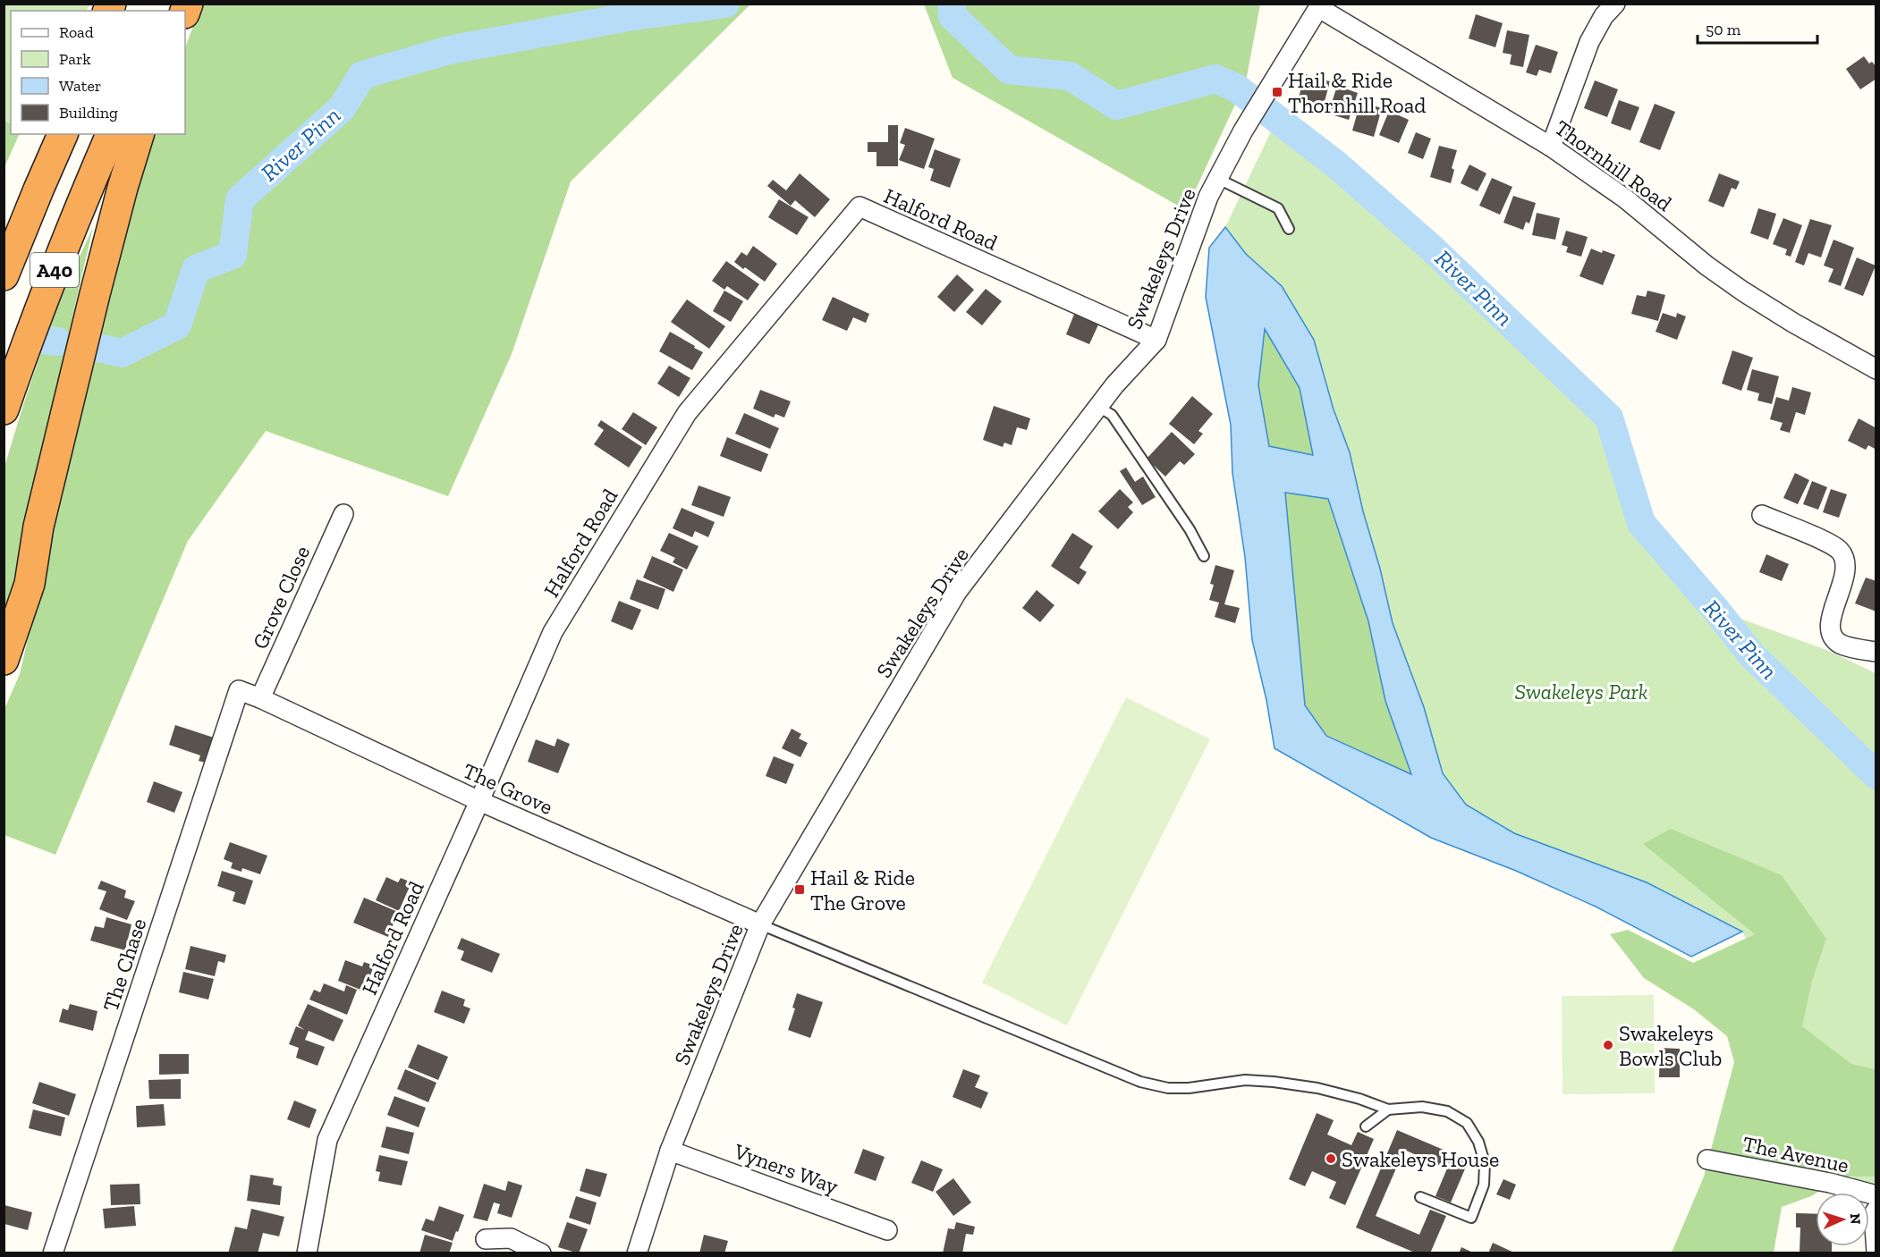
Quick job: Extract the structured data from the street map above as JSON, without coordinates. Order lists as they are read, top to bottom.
{
  "streets": {
    "highway": ["A40"],
    "street": [
      "Thornhill Road",
      "Halford Road",
      "Swakeleys Drive",
      "Grove Close",
      "The Grove",
      "The Chase",
      "The Avenue",
      "Vyners Way"
    ]
  },
  "crossings": [
    ["Thornhill Road", "Swakeleys Drive"],
    ["Halford Road", "Swakeleys Drive"],
    ["Halford Road", "The Grove"],
    ["Swakeleys Drive", "The Grove"],
    ["Swakeleys Drive", "Vyners Way"],
    ["Grove Close", "The Grove"],
    ["The Grove", "The Chase"]
  ],
  "water": ["River Pinn"],
  "parks": ["Swakeleys Park"],
  "places": {
    "transit": ["Hail & Ride Thornhill Road", "Hail & Ride The Grove"],
    "other": ["Swakeleys Bowls Club", "Swakeleys House"]
  },
  "legend": [
    "Road",
    "Park",
    "Water",
    "Building"
  ],
  "scale_bar": "50 m",
  "north": "right"
}
